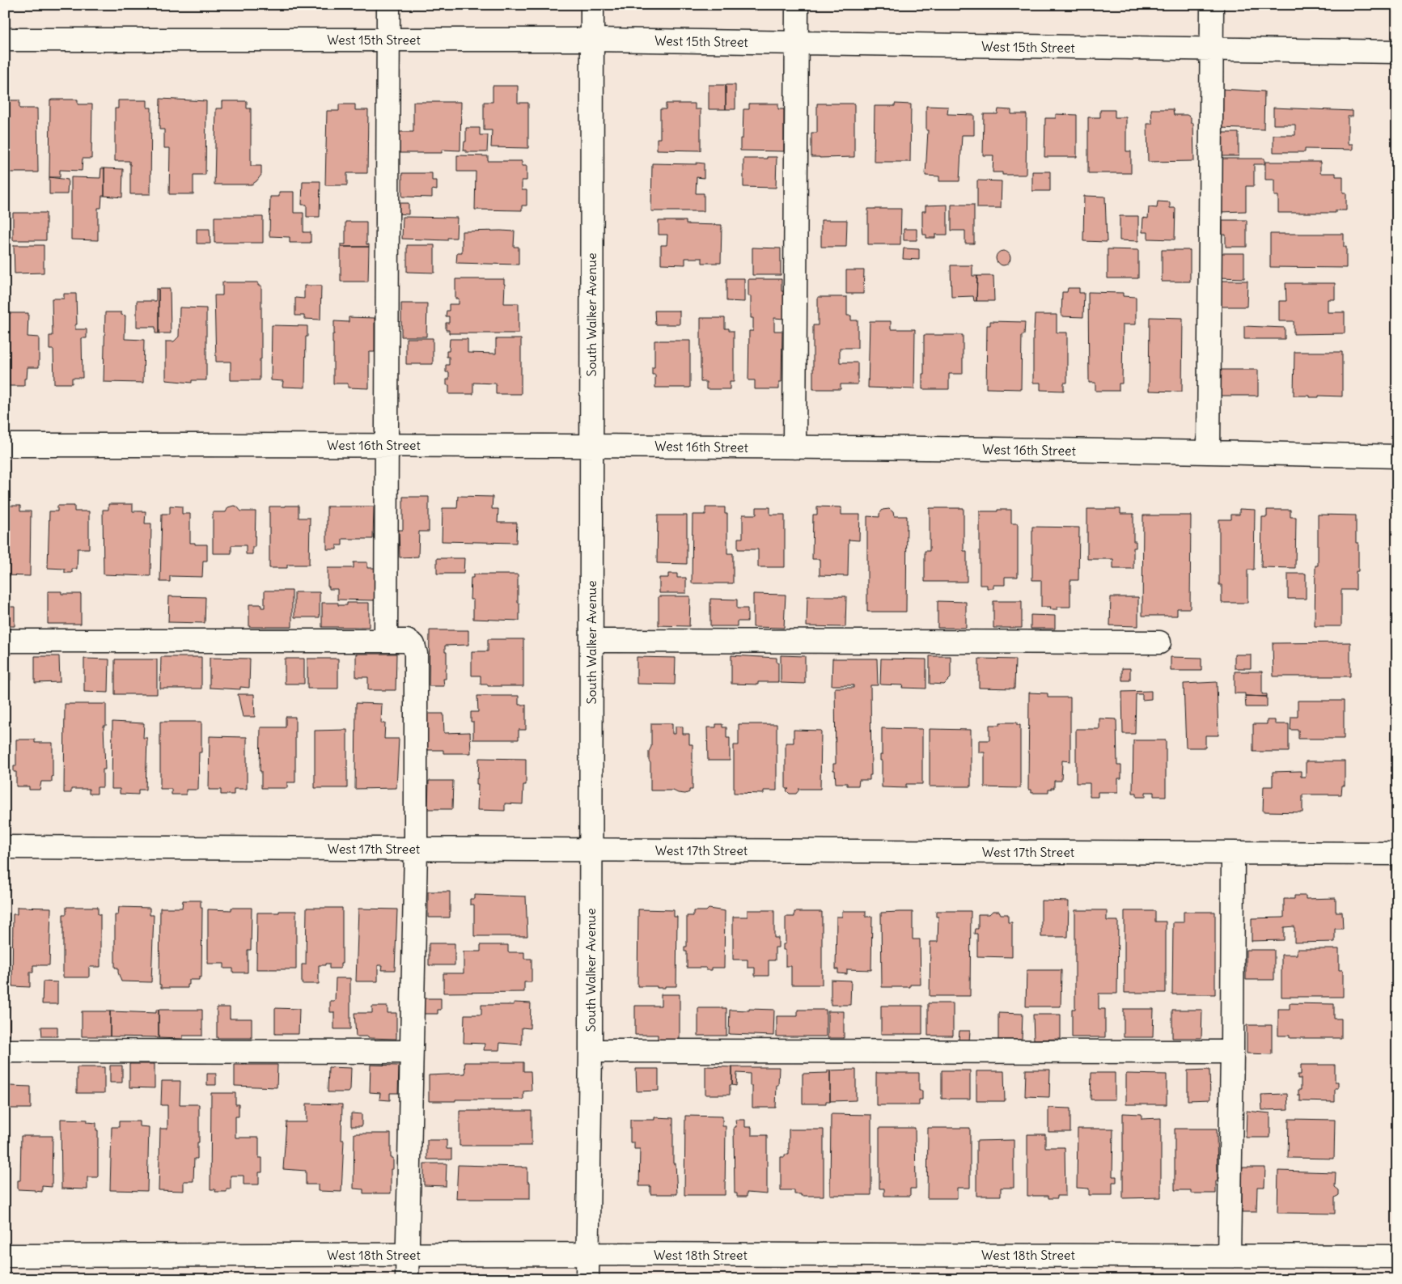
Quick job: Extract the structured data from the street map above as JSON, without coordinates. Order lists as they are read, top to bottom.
{
  "streets": {
    "street": [
      "West 15th Street",
      "South Walker Avenue",
      "West 16th Street",
      "West 17th Street",
      "West 18th Street"
    ]
  },
  "crossings": [
    ["West 15th Street", "South Walker Avenue"],
    ["South Walker Avenue", "West 16th Street"],
    ["South Walker Avenue", "West 17th Street"],
    ["South Walker Avenue", "West 18th Street"]
  ]
}
